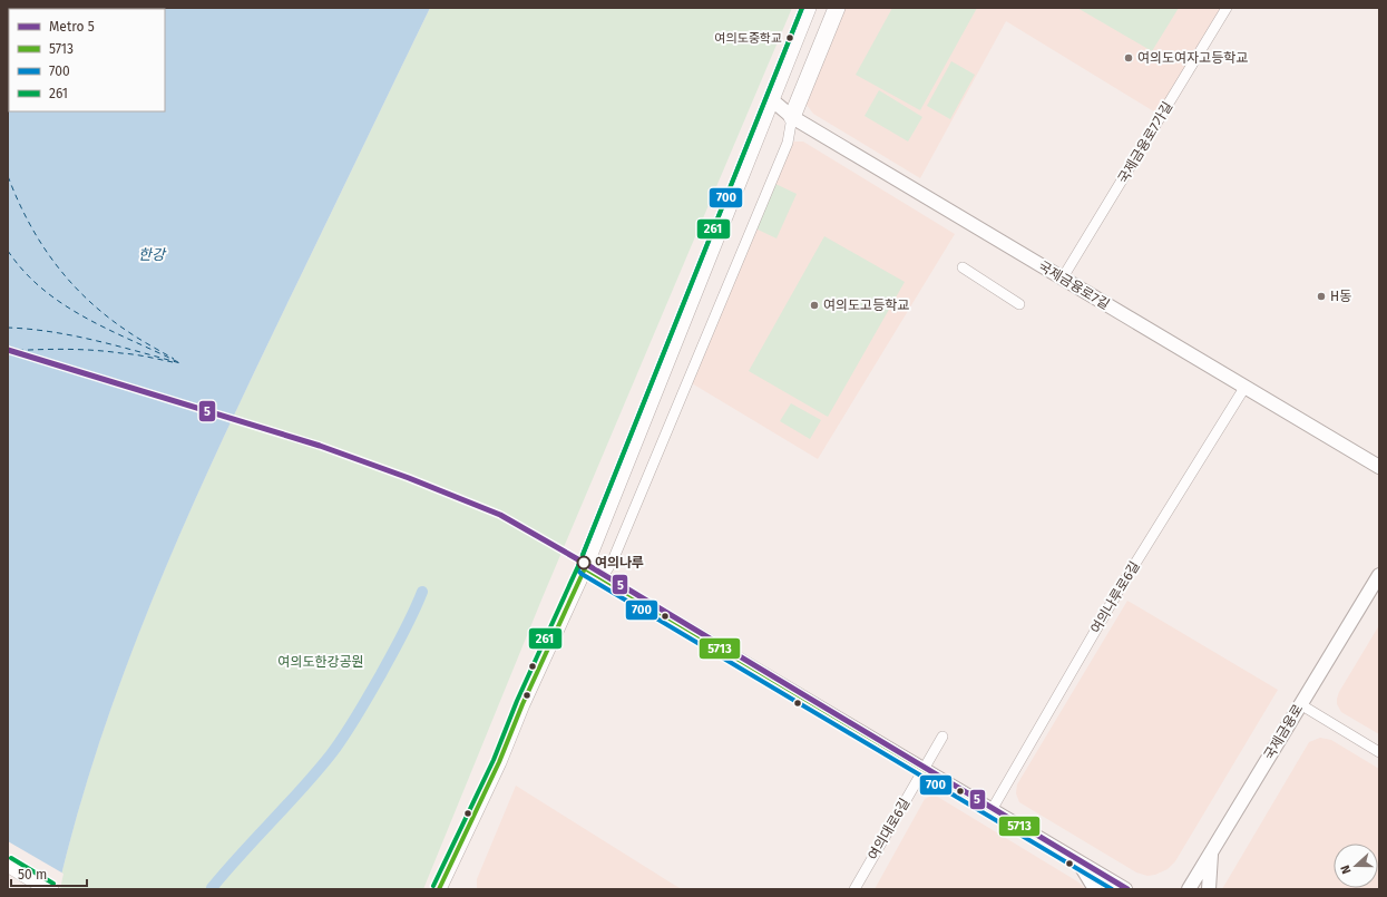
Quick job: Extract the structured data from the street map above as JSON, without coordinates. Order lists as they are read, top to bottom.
{
  "streets": {
    "street": [
      "국제금융로7가길",
      "국제금융로7길",
      "여의나루로6길",
      "국제금융로",
      "여의대로6길"
    ]
  },
  "crossings": [
    ["국제금융로7가길", "국제금융로7길"],
    ["국제금융로7길", "여의나루로6길"]
  ],
  "water": ["한강"],
  "parks": ["여의도한강공원"],
  "places": [
    "여의도중학교",
    "여의도여자고등학교",
    "H동",
    "여의도고등학교",
    "여의나루"
  ],
  "lines": [
    "transit line 700",
    "transit line 261",
    "metro line 5",
    "transit line 5713"
  ],
  "legend": [
    "Metro 5",
    "5713",
    "700",
    "261"
  ],
  "scale_bar": "50 m",
  "north": "left"
}
